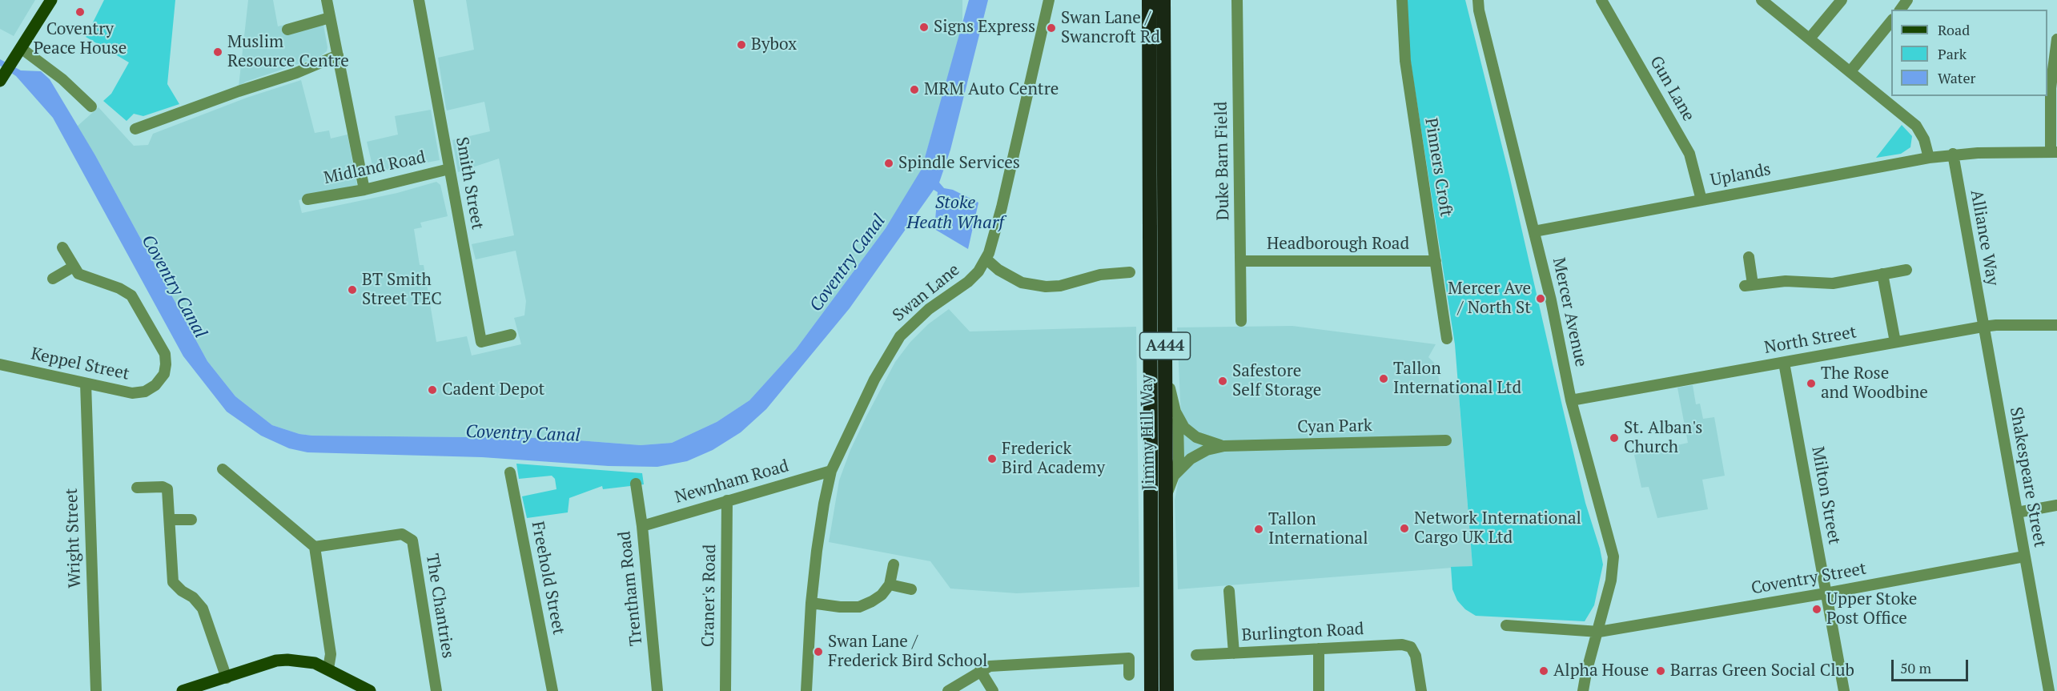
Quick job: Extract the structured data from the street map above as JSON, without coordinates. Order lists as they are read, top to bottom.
{
  "streets": {
    "highway": ["A444", "Jimmy Hill Way"],
    "street": [
      "Gun Lane",
      "Duke Barn Field",
      "Pinners Croft",
      "Midland Road",
      "Uplands",
      "Smith Street",
      "Alliance Way",
      "Headborough Road",
      "Swan Lane",
      "Mercer Avenue",
      "North Street",
      "Keppel Street",
      "Cyan Park",
      "Shakespeare Street",
      "Newnham Road",
      "Milton Street",
      "Wright Street",
      "Freehold Street",
      "Coventry Street",
      "Trentham Road",
      "Craner's Road",
      "The Chantries",
      "Burlington Road"
    ]
  },
  "crossings": [
    ["Gun Lane", "Uplands"],
    ["Duke Barn Field", "Headborough Road"],
    ["Pinners Croft", "Headborough Road"],
    ["Midland Road", "Smith Street"],
    ["Uplands", "Alliance Way"],
    ["Uplands", "Mercer Avenue"],
    ["Alliance Way", "North Street"],
    ["Alliance Way", "Shakespeare Street"],
    ["Swan Lane", "Newnham Road"],
    ["Mercer Avenue", "North Street"],
    ["Mercer Avenue", "Coventry Street"],
    ["North Street", "Shakespeare Street"],
    ["North Street", "Milton Street"],
    ["Keppel Street", "Wright Street"],
    ["Cyan Park", "Jimmy Hill Way"],
    ["Shakespeare Street", "Coventry Street"],
    ["Newnham Road", "Trentham Road"],
    ["Newnham Road", "Craner's Road"],
    ["Milton Street", "Coventry Street"]
  ],
  "water": ["Stoke Heath Wharf", "Coventry Canal"],
  "places": [
    "Coventry Peace House",
    "Signs Express",
    "Swan Lane / Swancroft Rd",
    "Bybox",
    "Muslim Resource Centre",
    "MRM Auto Centre",
    "Spindle Services",
    "BT Smith Street TEC",
    "Mercer Ave / North St",
    "Tallon International Ltd",
    "Safestore Self Storage",
    "The Rose and Woodbine",
    "Cadent Depot",
    "St. Alban's Church",
    "Frederick Bird Academy",
    "Network International Cargo UK Ltd",
    "Tallon International",
    "Upper Stoke Post Office",
    "Swan Lane / Frederick Bird School",
    "Alpha House",
    "Barras Green Social Club"
  ],
  "legend": ["Road", "Park", "Water"],
  "scale_bar": "50 m"
}
